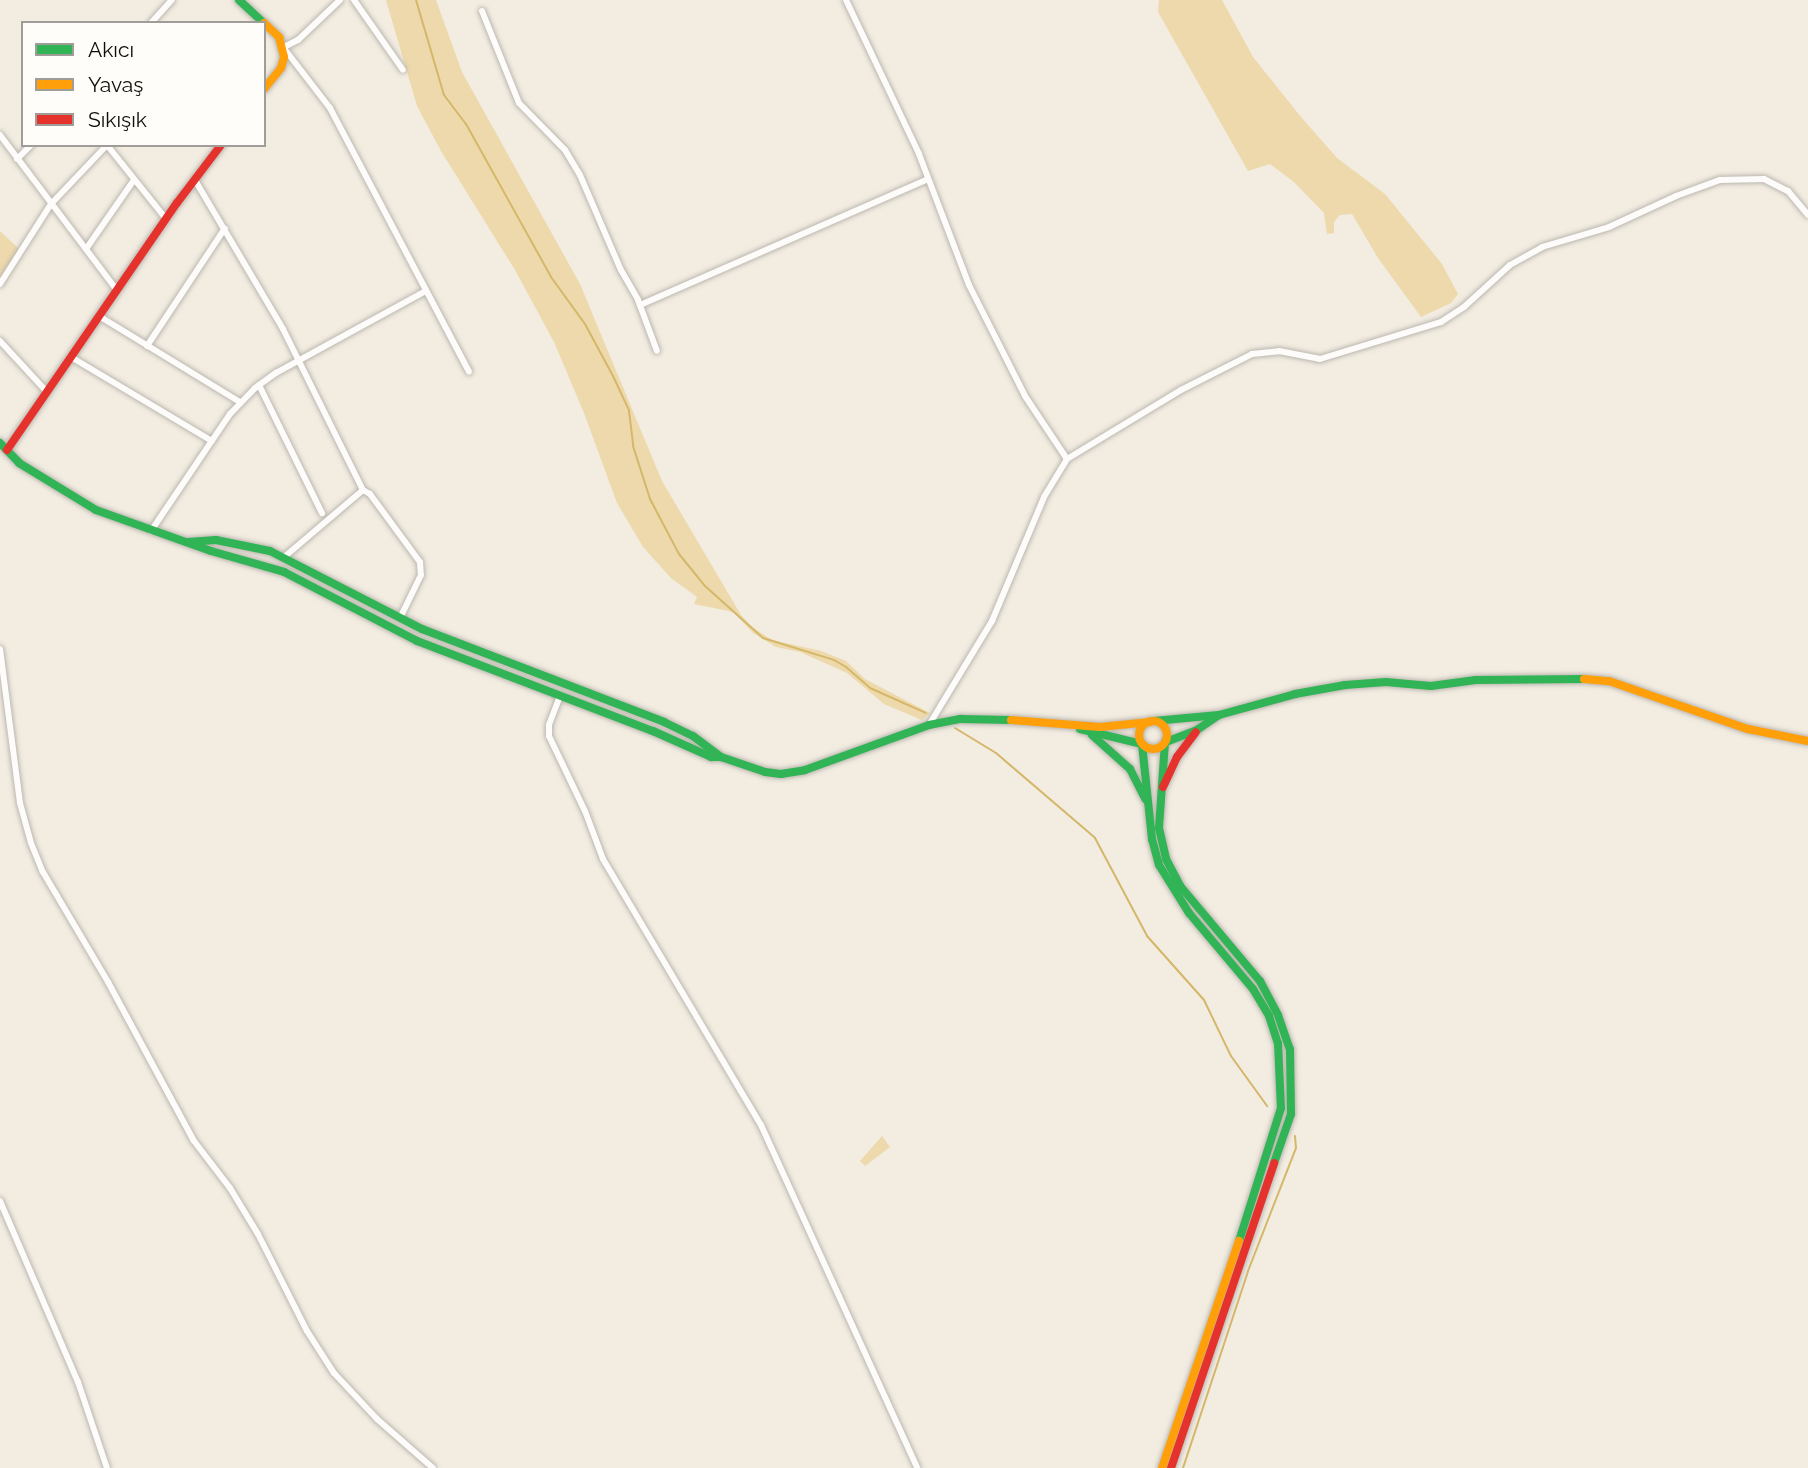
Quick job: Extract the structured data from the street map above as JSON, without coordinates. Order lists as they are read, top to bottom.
{
  "legend": ["Akıcı", "Yavaş", "Sıkışık"]
}
